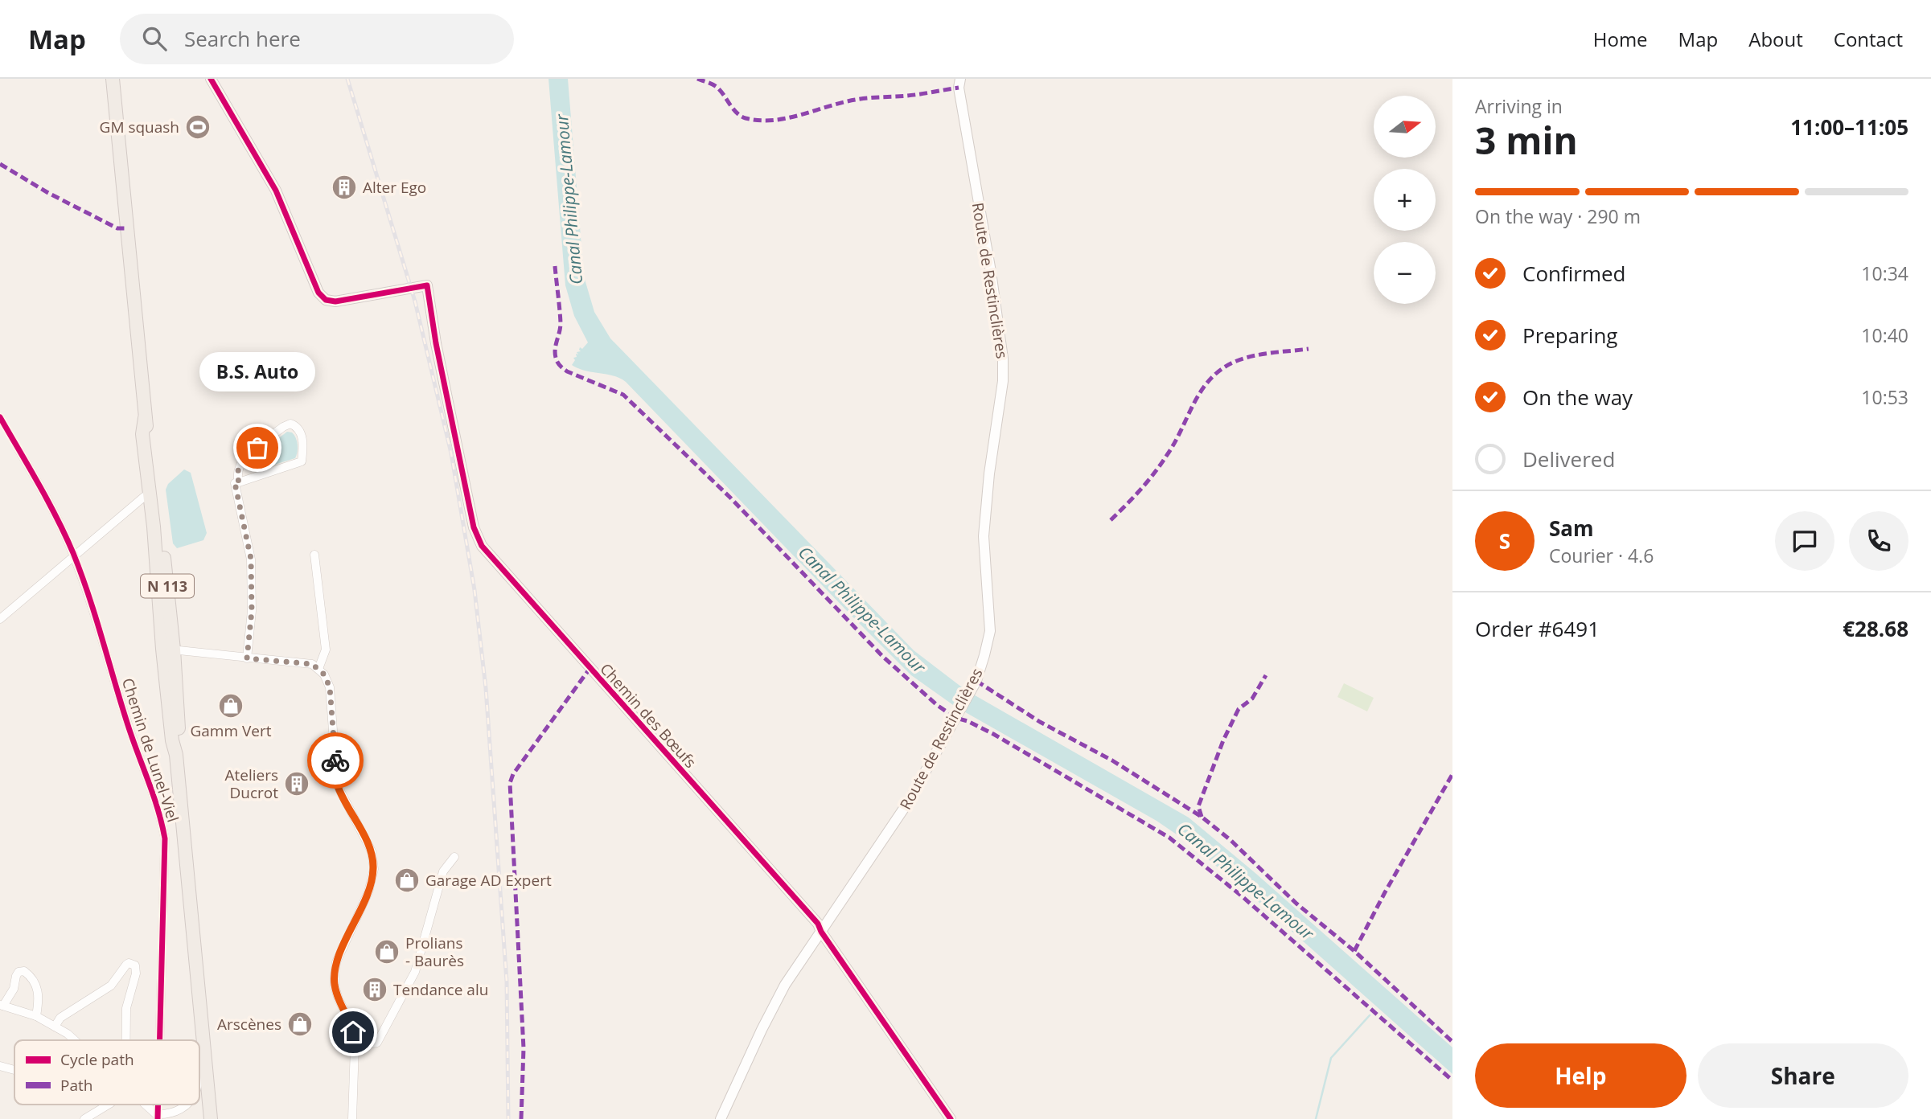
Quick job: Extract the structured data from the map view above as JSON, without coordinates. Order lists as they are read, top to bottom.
{
  "streets": {
    "main road": ["N 113"],
    "street": ["Route de Restinclières", "Chemin des Bœufs", "Chemin de Lunel-Viel"]
  },
  "crossings": [
    ["Route de Restinclières", "Chemin des Bœufs"]
  ],
  "water": ["Canal Philippe-Lamour"],
  "places": {
    "sports": ["GM squash"],
    "building": ["Alter Ego", "Ateliers Ducrot", "Tendance alu"],
    "other": ["B.S. Auto"],
    "shop": [
      "Gamm Vert",
      "Garage AD Expert",
      "Prolians - Baurès",
      "Arscènes"
    ]
  },
  "legend": ["Cycle path", "Path"],
  "north": "right",
  "page": {
    "header": "Map",
    "search": "Search here",
    "nav": [
      "Home",
      "Map",
      "About",
      "Contact"
    ],
    "heading": ["3 min", "Arriving in", "11:00–11:05"],
    "panel": [
      "Sam",
      "Courier · 4.6",
      "Order #6491",
      "€28.68"
    ],
    "map_buttons": ["+", "−"],
    "bar": "On the way · 290 m",
    "list": [
      ["Confirmed", "10:34"],
      ["Preparing", "10:40"],
      ["On the way", "10:53"],
      "Delivered"
    ],
    "bubble": "B.S. Auto",
    "round": "S",
    "buttons": ["Help", "Share"]
  }
}
